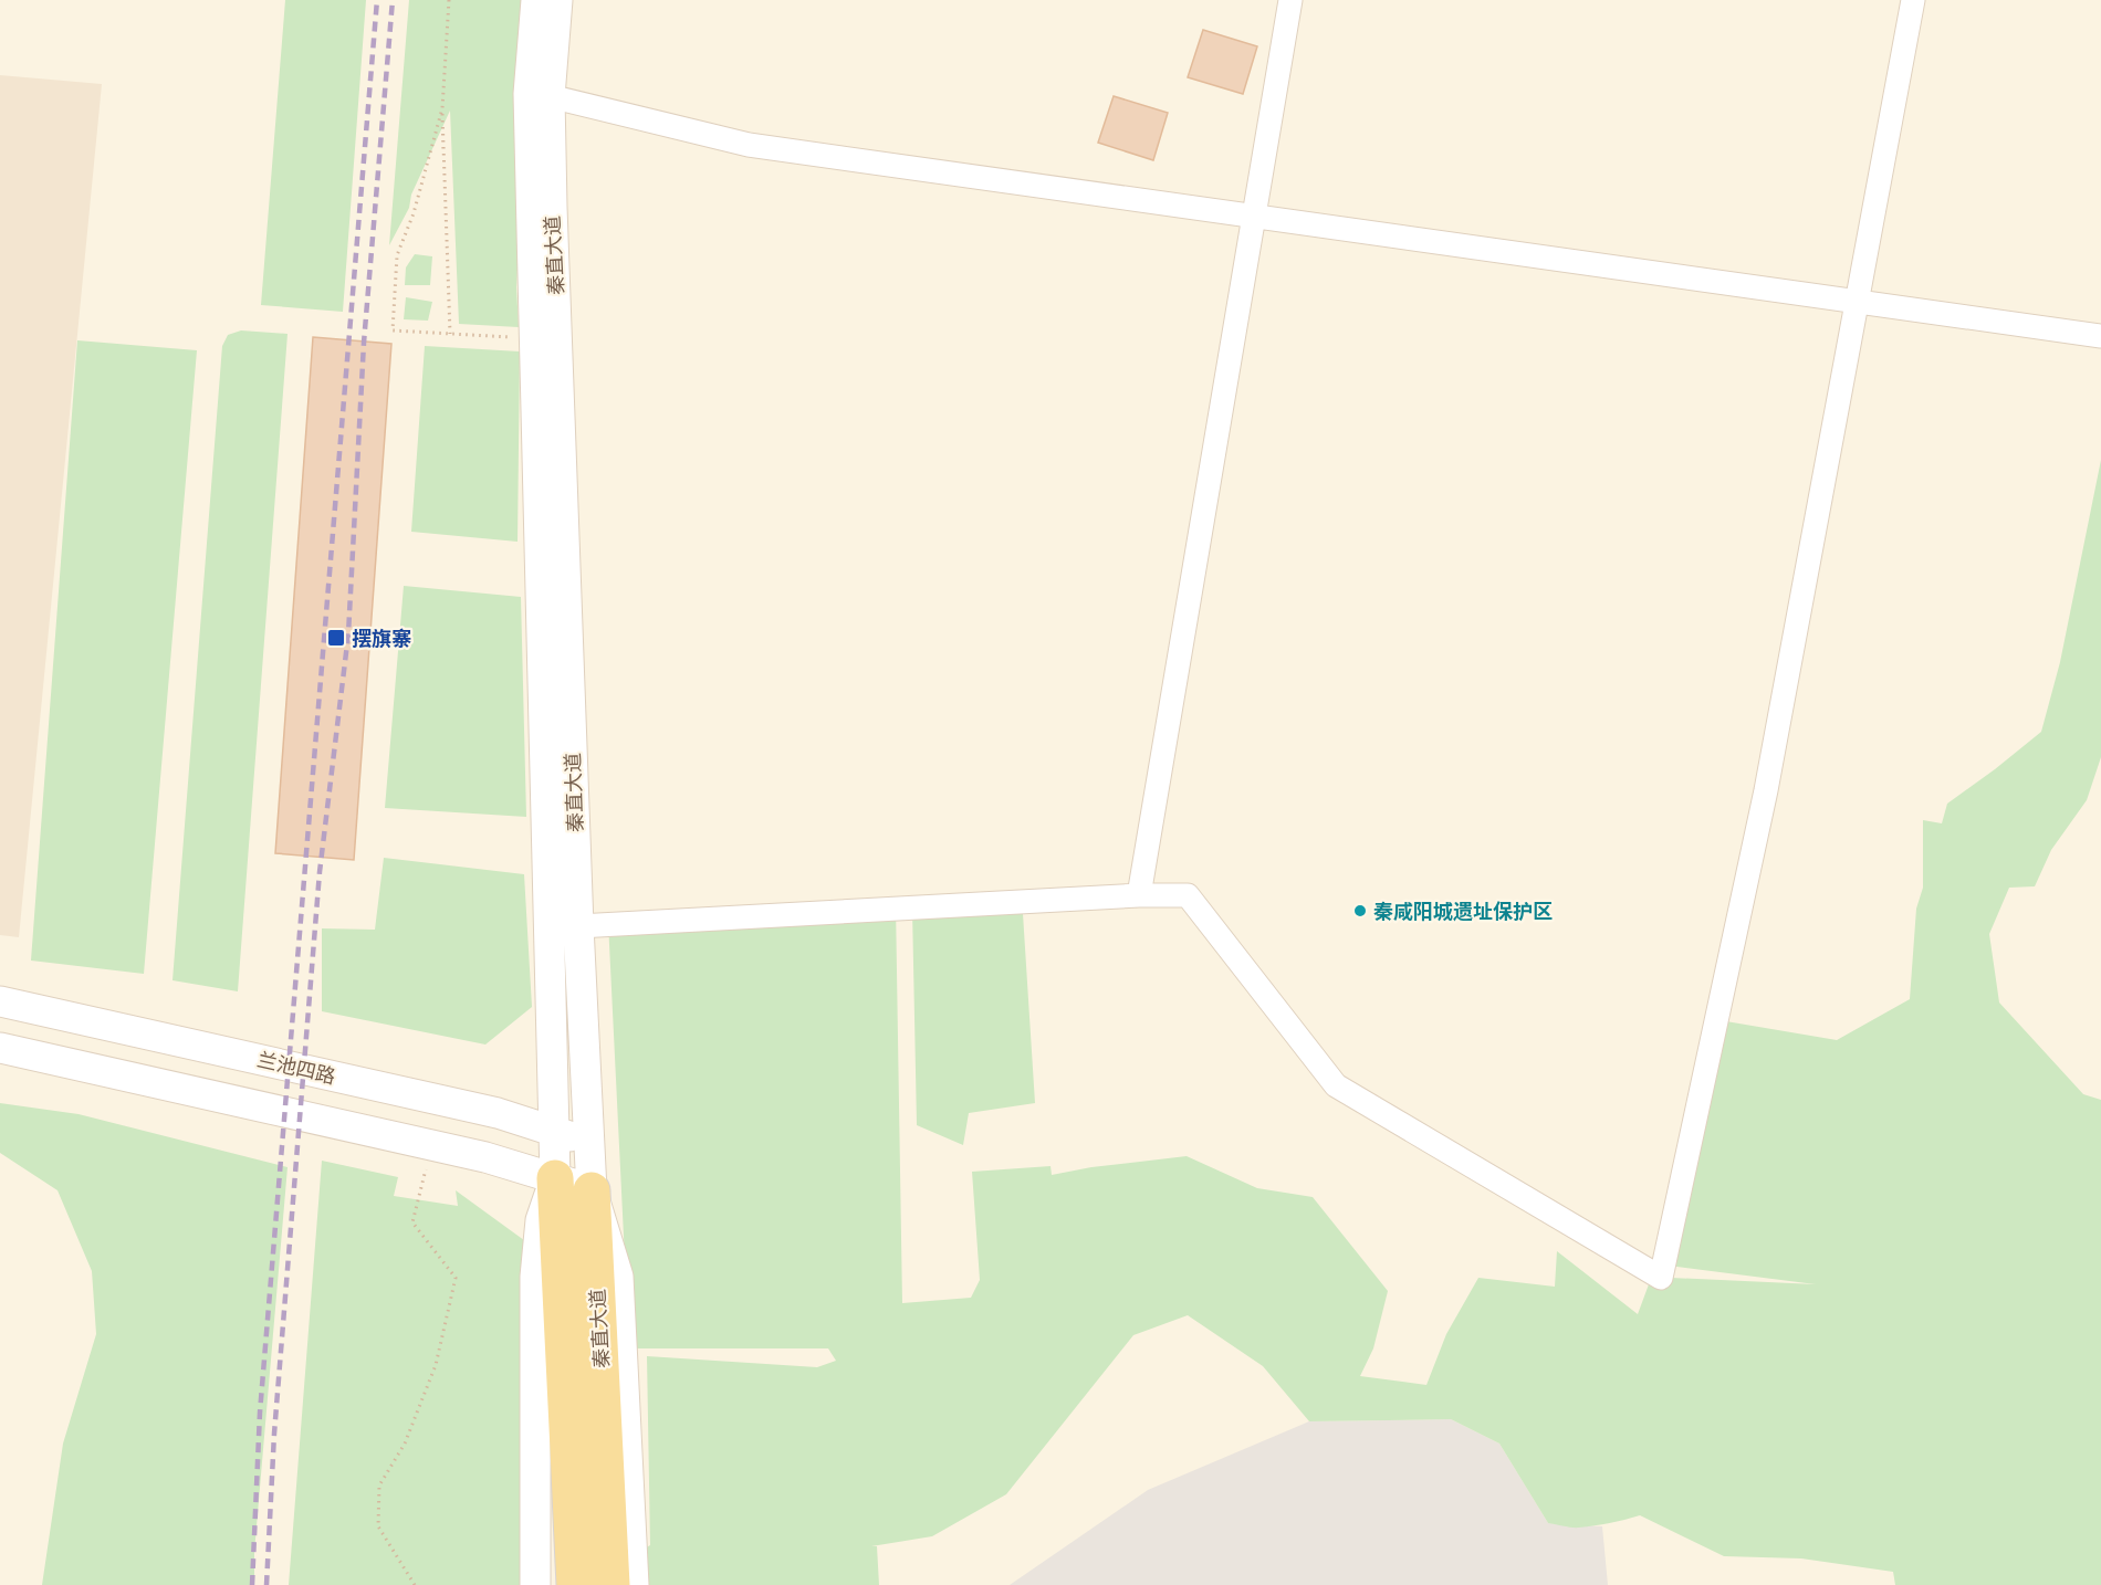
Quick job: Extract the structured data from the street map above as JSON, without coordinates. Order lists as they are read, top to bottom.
{
  "streets": {
    "main road": ["秦直大道"],
    "street": ["兰池四路"]
  },
  "crossings": [
    ["秦直大道", "兰池四路"]
  ],
  "places": {
    "transit": ["摆旗寨"],
    "other": ["秦咸阳城遗址保护区"]
  }
}
